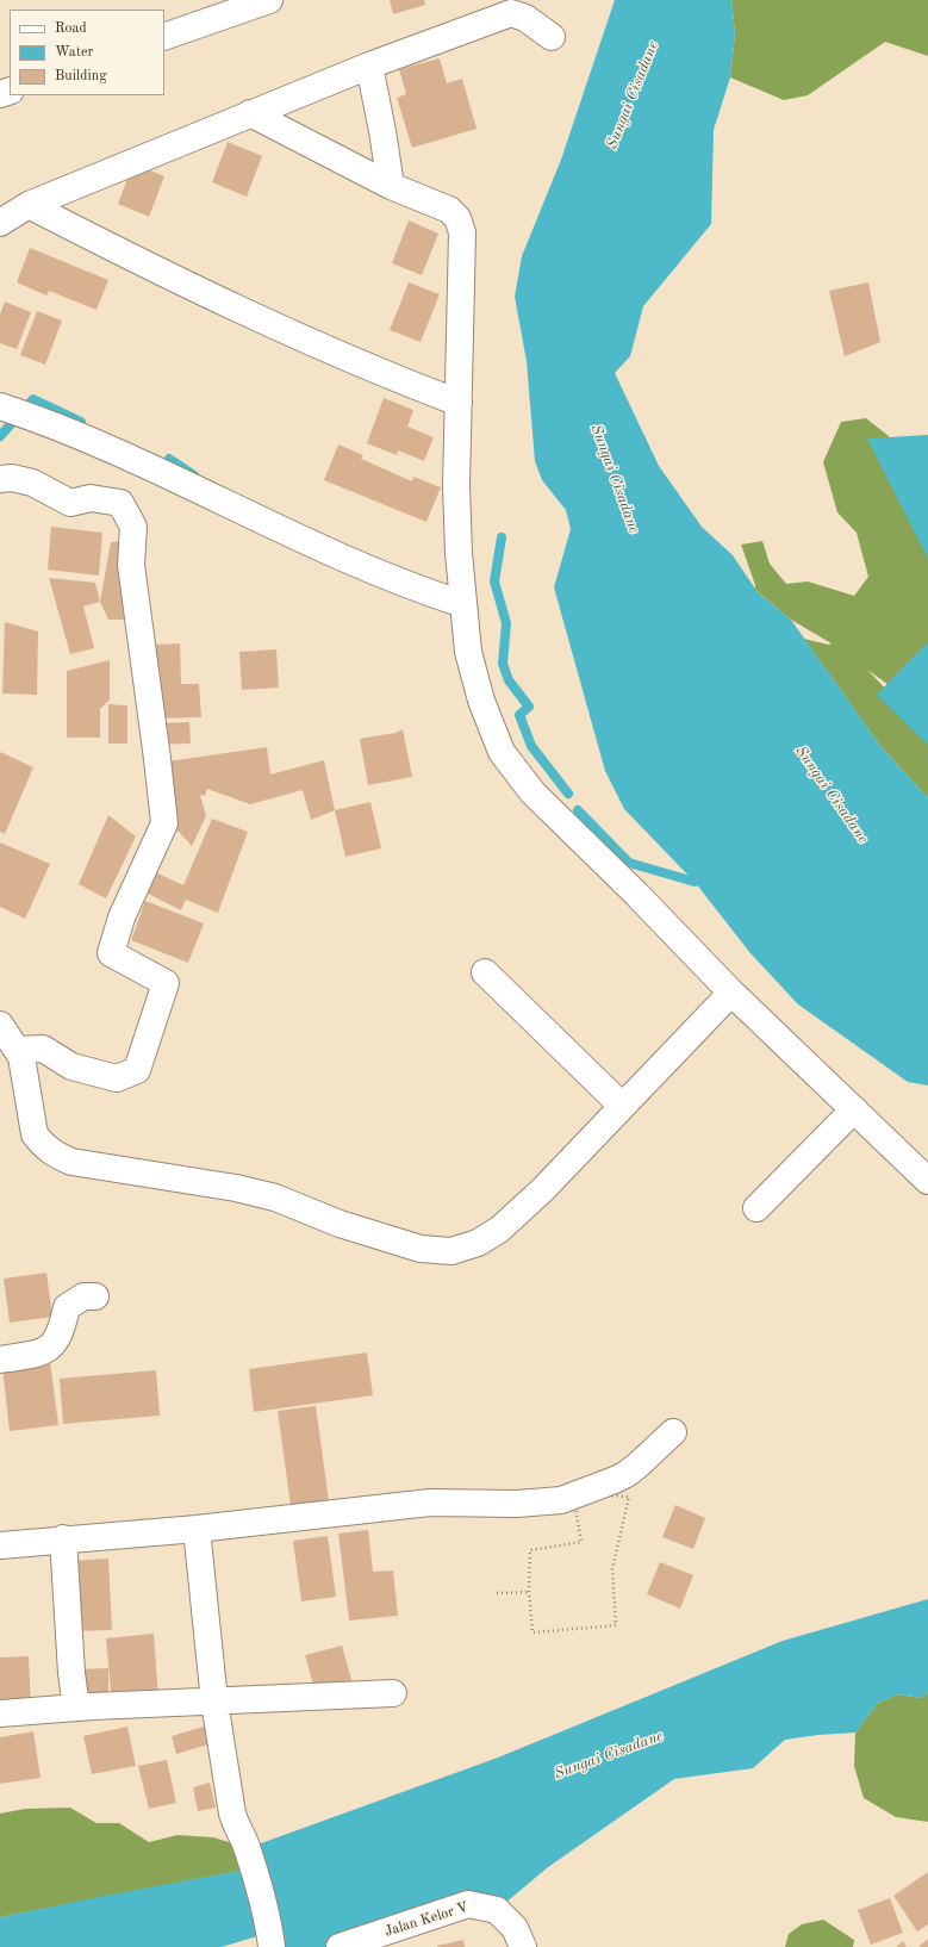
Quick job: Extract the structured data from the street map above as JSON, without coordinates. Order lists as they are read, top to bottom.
{
  "streets": {
    "street": ["Jalan Kelor V"]
  },
  "water": ["Sungai Cisadane"],
  "legend": ["Road", "Water", "Building"]
}
